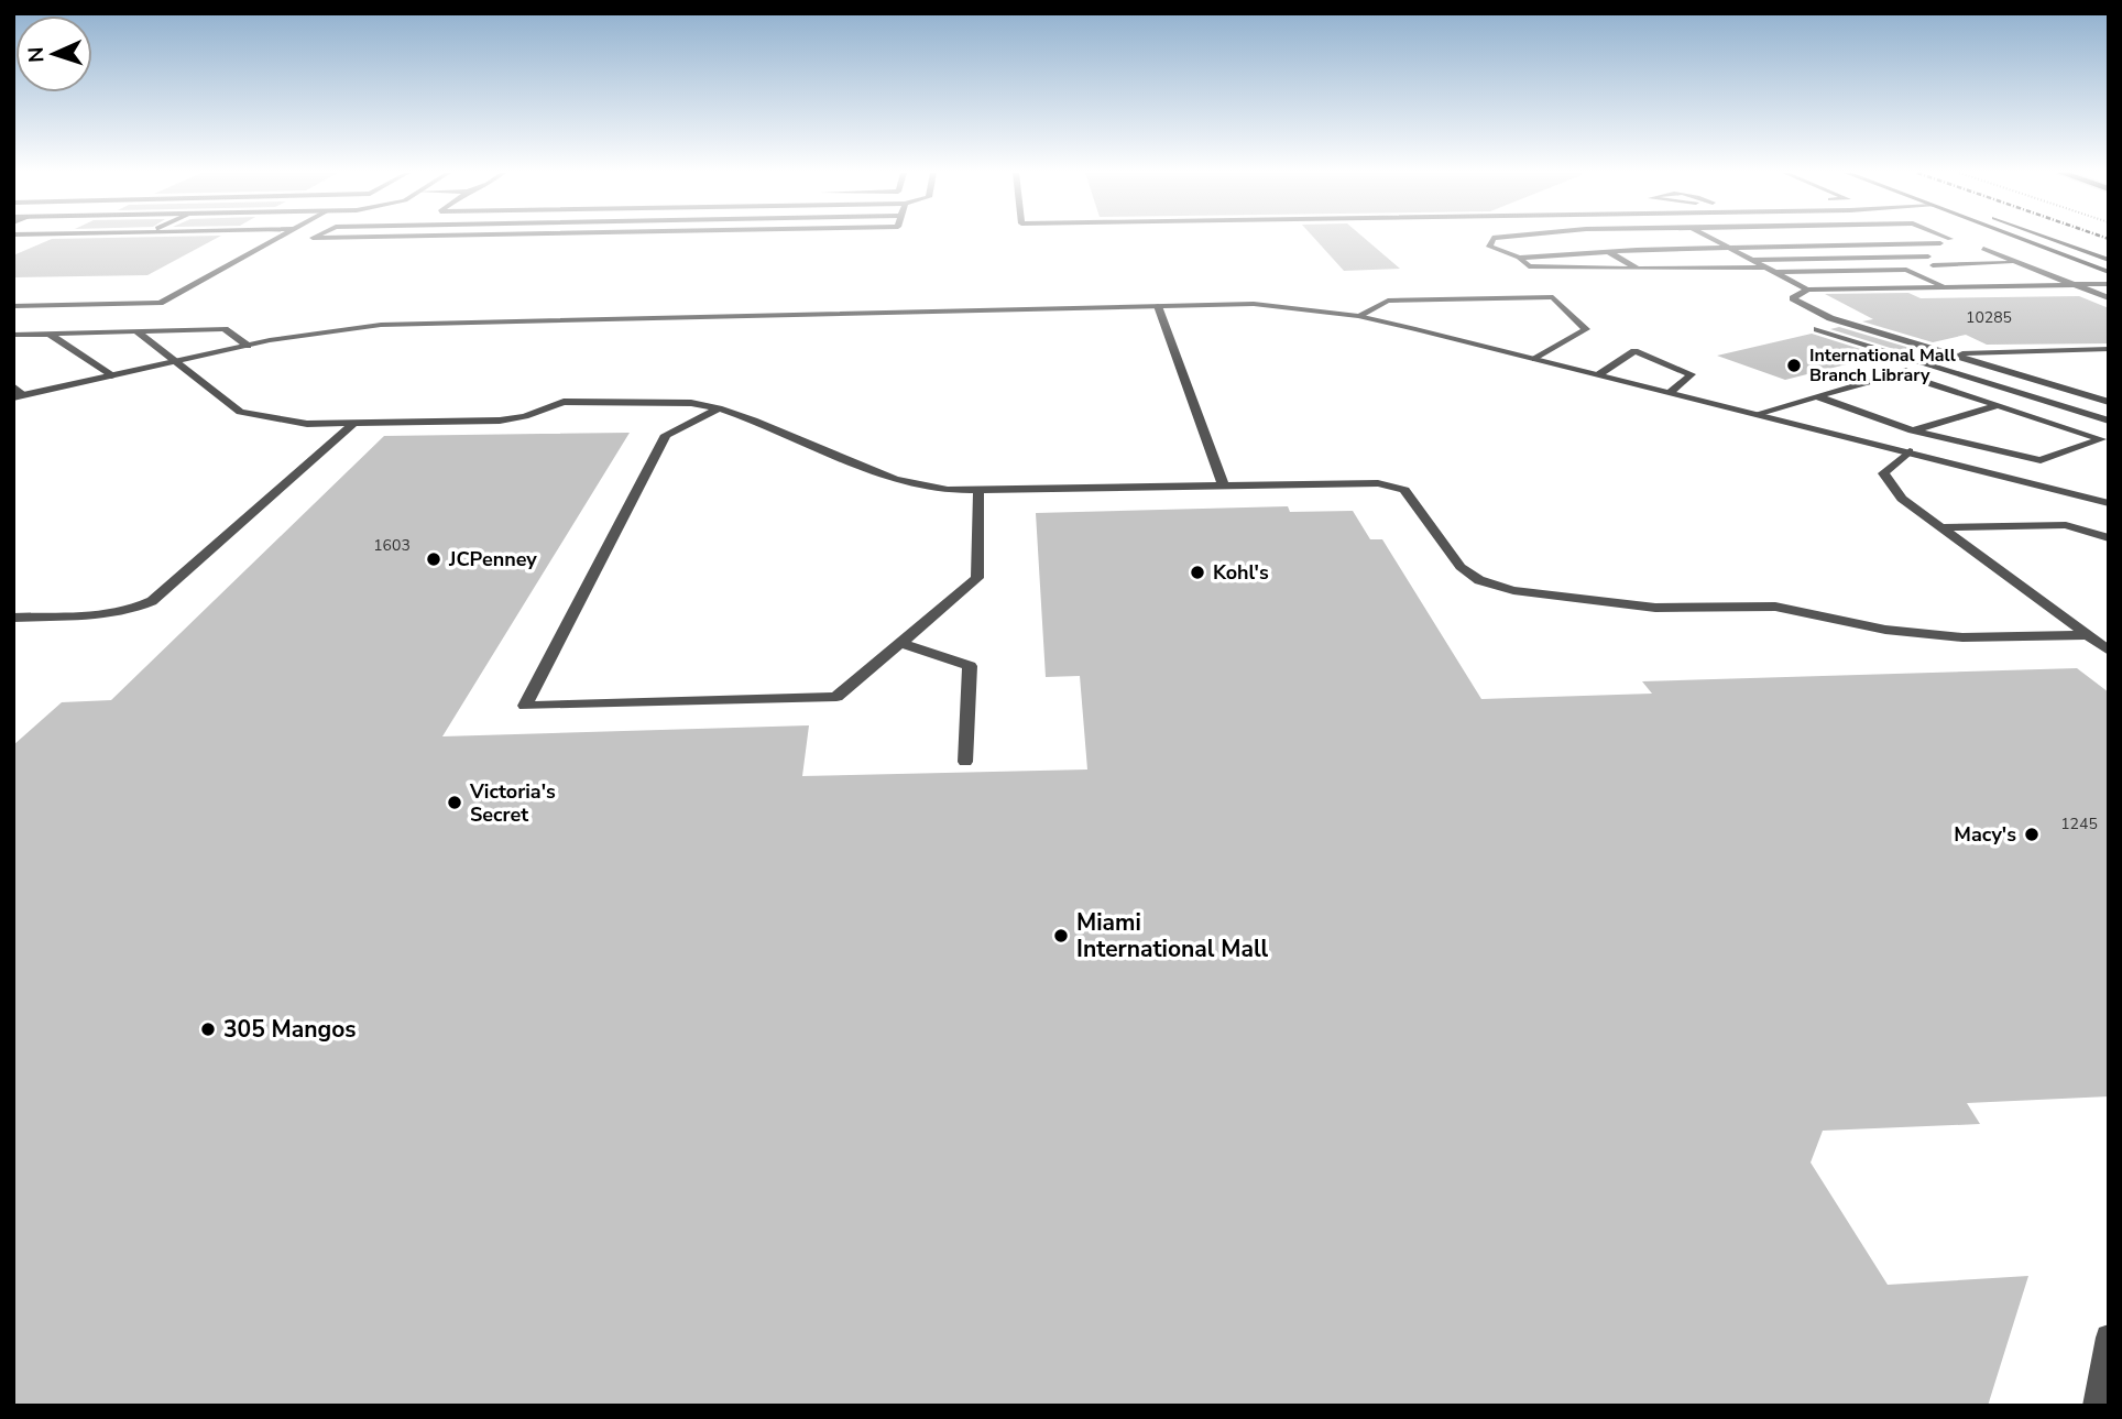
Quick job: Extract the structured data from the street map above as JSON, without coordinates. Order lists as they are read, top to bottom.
{
  "places": [
    "International Mall Branch Library",
    "JCPenney",
    "Kohl's",
    "Victoria's Secret",
    "Macy's",
    "Miami International Mall",
    "305 Mangos"
  ],
  "house_numbers": ["10285", "1603", "1245"],
  "north": "left"
}
